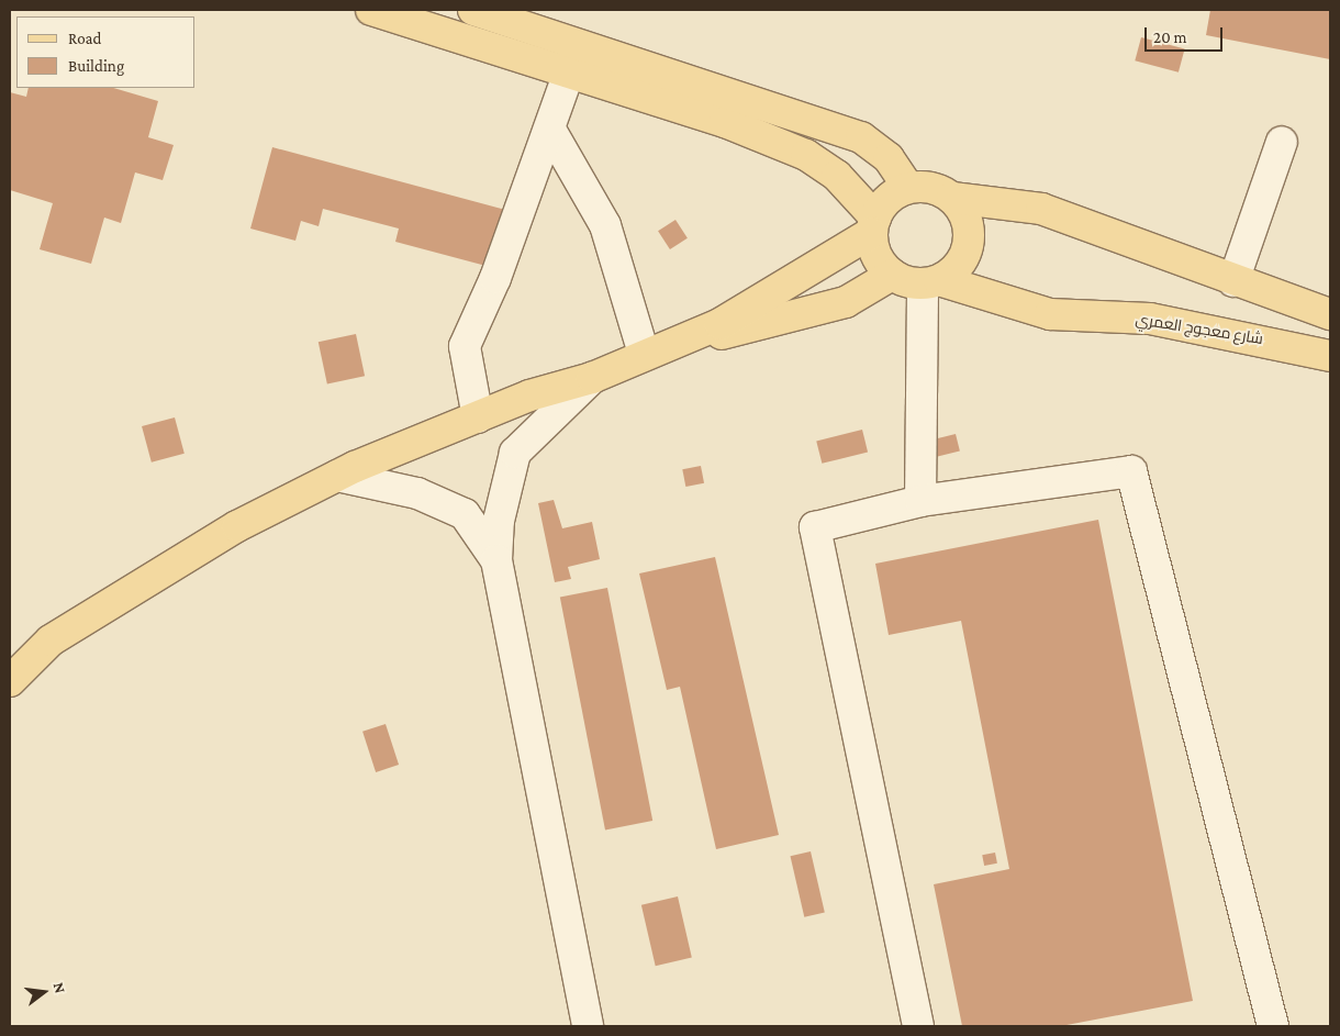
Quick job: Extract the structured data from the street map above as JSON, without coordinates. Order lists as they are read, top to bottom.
{
  "streets": {
    "main road": ["شارع معجوج العمري"]
  },
  "legend": ["Road", "Building"],
  "scale_bar": "20 m",
  "north": "right"
}
